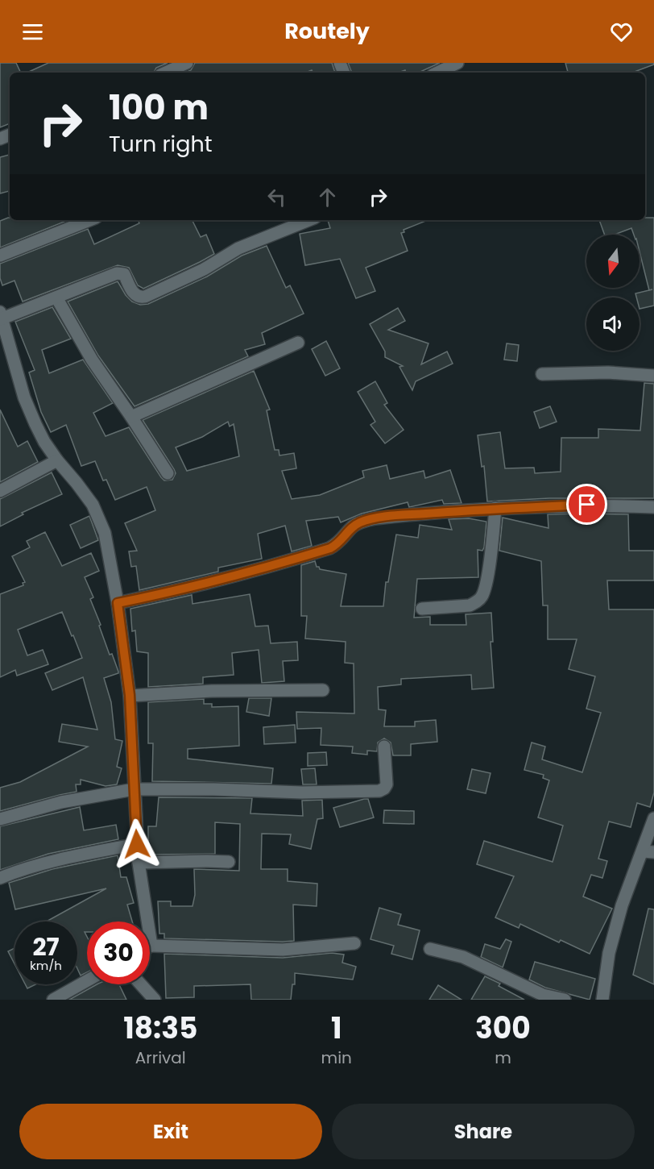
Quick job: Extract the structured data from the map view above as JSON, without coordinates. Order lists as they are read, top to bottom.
{
  "north": "bottom",
  "page": {
    "header": "Routely",
    "turn": ["100 m", "Turn right"],
    "speed": "27 km/h",
    "limit": "30",
    "eta": [
      "18:35",
      "Arrival",
      "1",
      "min",
      "300",
      "m"
    ],
    "buttons": ["Exit", "Share"]
  }
}
